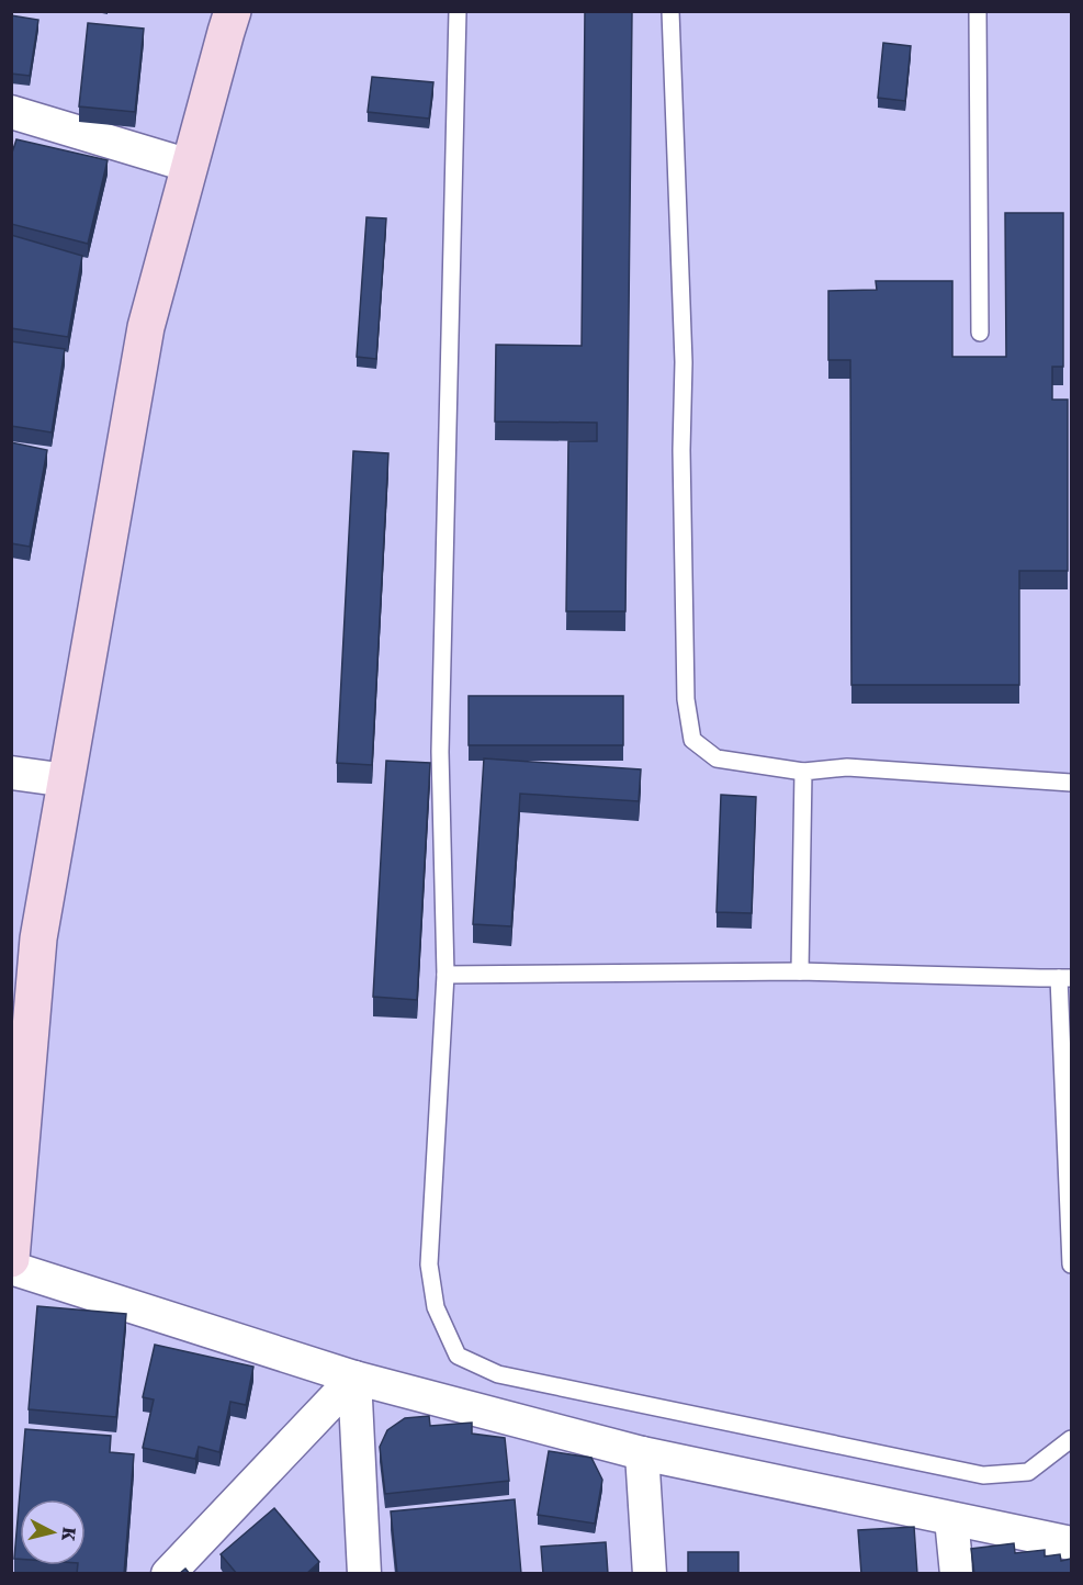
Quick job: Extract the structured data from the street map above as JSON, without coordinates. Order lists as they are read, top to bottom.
{
  "north": "right"
}
